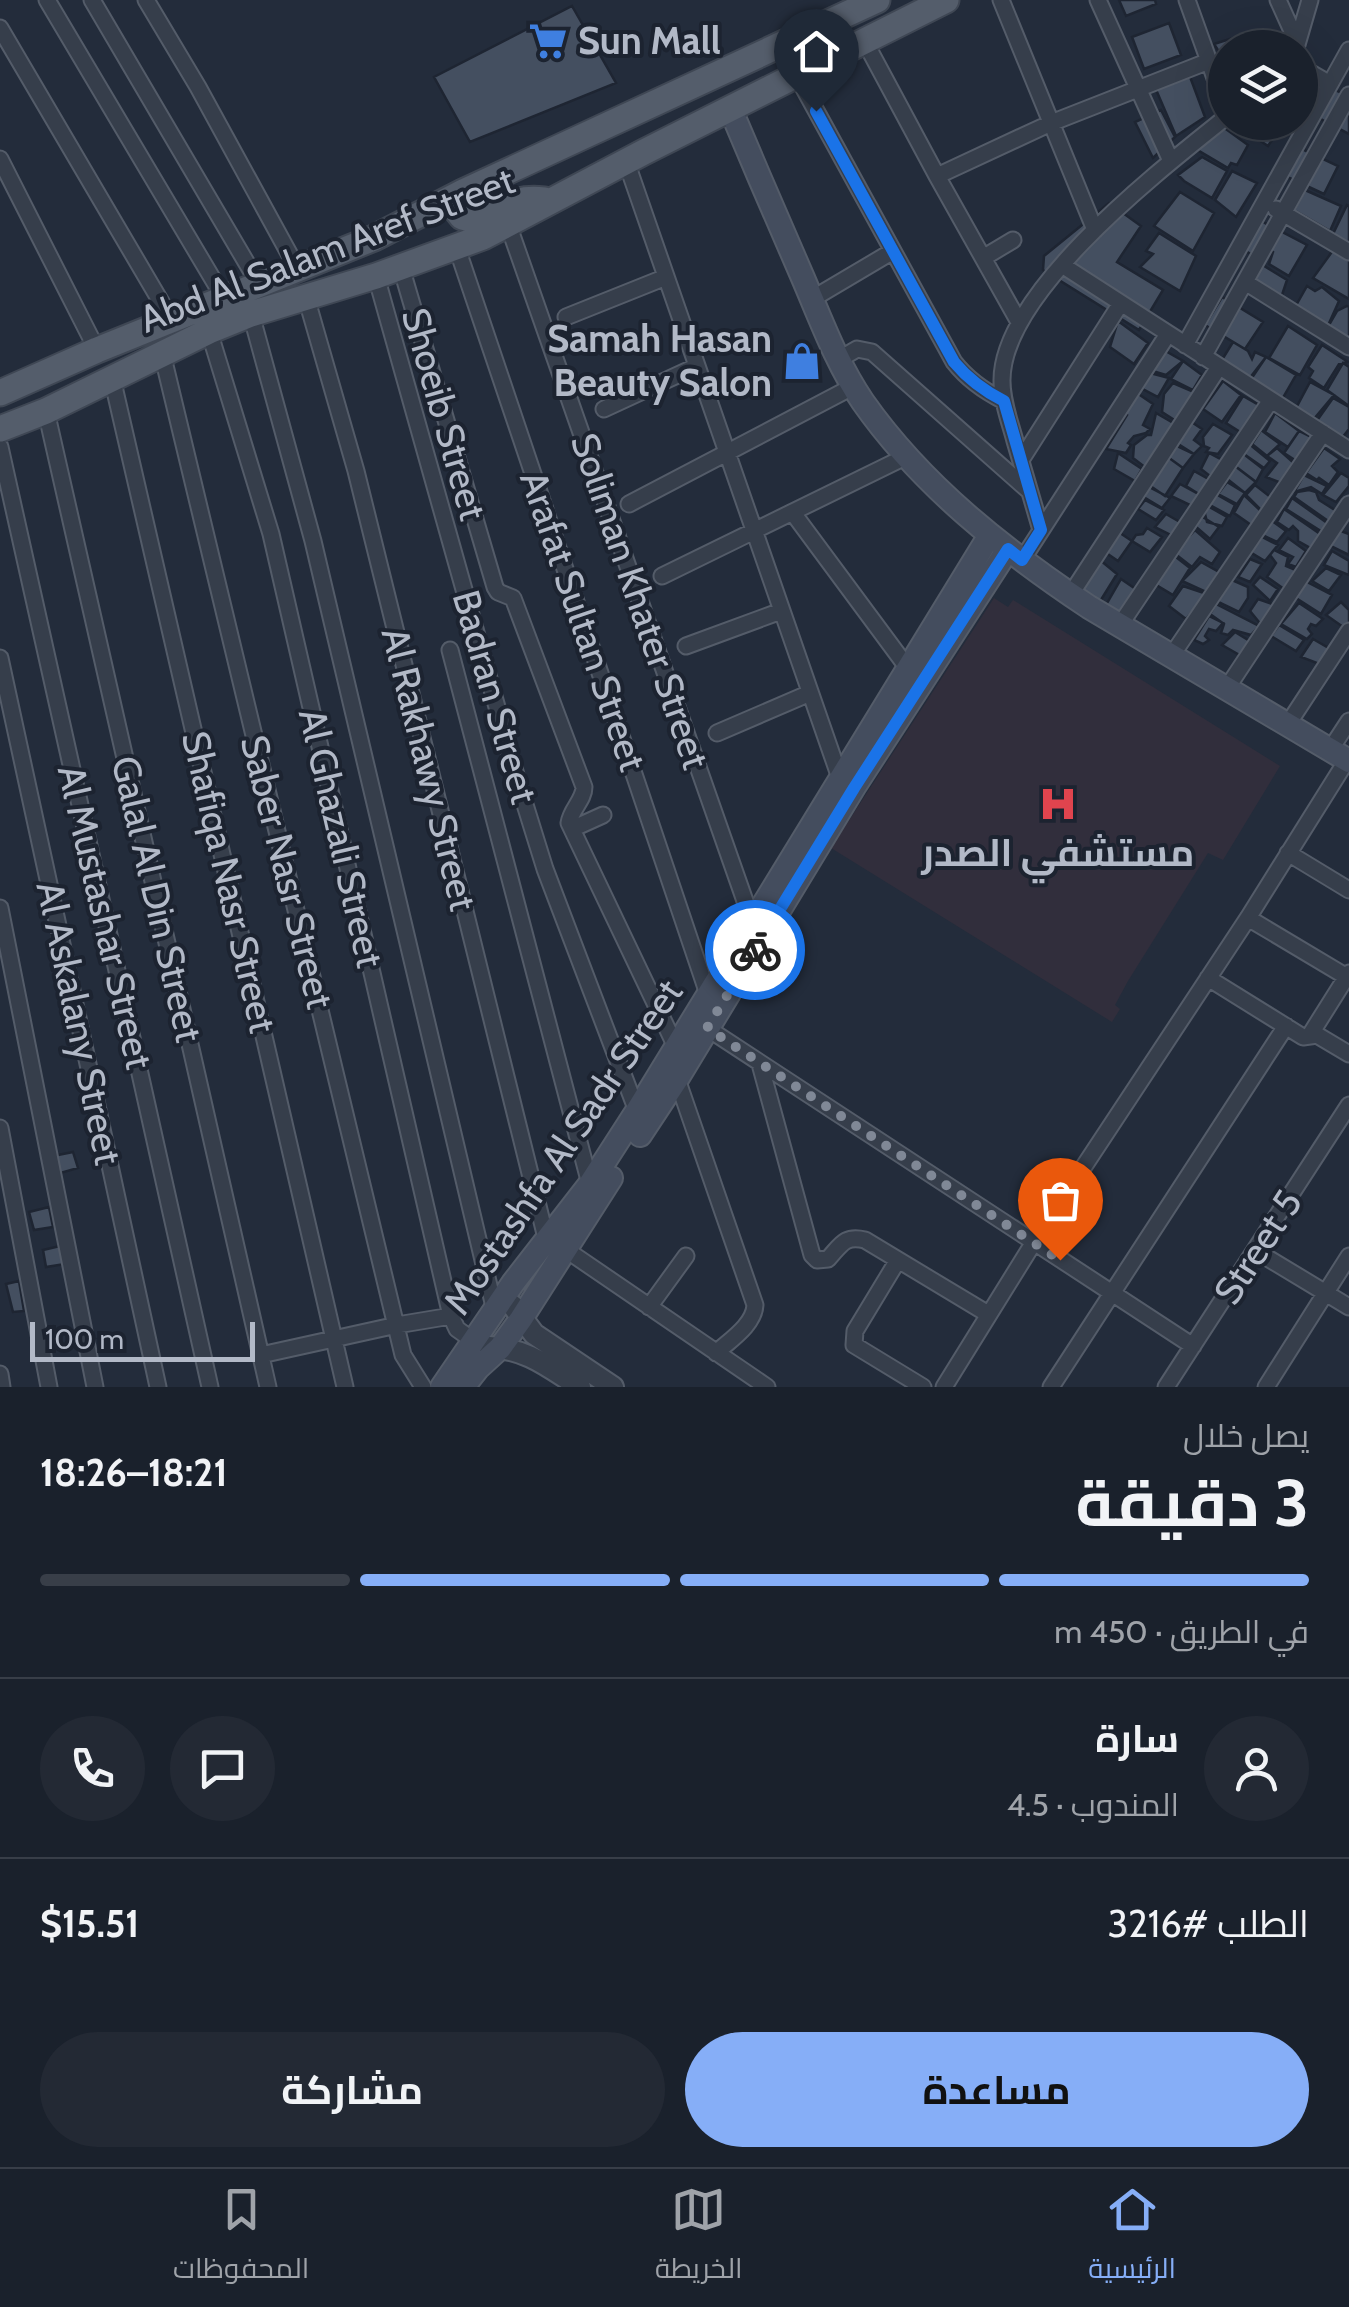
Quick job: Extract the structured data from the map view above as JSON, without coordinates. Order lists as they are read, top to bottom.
{
  "streets": {
    "main road": ["Abd Al Salam Aref Street", "Mostashfa Al Sadr Street"],
    "street": [
      "Shoeib Street",
      "Soliman Khater Street",
      "Arafat Sultan Street",
      "Badran Street",
      "Al Rakhawy Street",
      "Al Ghazali Street",
      "Saber Nasr Street",
      "Shafiqa Nasr Street",
      "Galal Al Din Street",
      "Al Mustashar Street",
      "Al Askalany Street",
      "Street 5"
    ]
  },
  "crossings": [
    ["Abd Al Salam Aref Street", "Shoeib Street"],
    ["Abd Al Salam Aref Street", "Soliman Khater Street"],
    ["Abd Al Salam Aref Street", "Arafat Sultan Street"],
    ["Abd Al Salam Aref Street", "Badran Street"],
    ["Abd Al Salam Aref Street", "Al Rakhawy Street"],
    ["Abd Al Salam Aref Street", "Al Ghazali Street"],
    ["Abd Al Salam Aref Street", "Saber Nasr Street"],
    ["Abd Al Salam Aref Street", "Shafiqa Nasr Street"],
    ["Abd Al Salam Aref Street", "Galal Al Din Street"],
    ["Soliman Khater Street", "Mostashfa Al Sadr Street"],
    ["Arafat Sultan Street", "Mostashfa Al Sadr Street"],
    ["Badran Street", "Mostashfa Al Sadr Street"],
    ["Al Rakhawy Street", "Mostashfa Al Sadr Street"]
  ],
  "places": {
    "supermarket": ["Sun Mall"],
    "shop": ["Samah Hasan Beauty Salon"],
    "hospital": ["مستشفي الصدر"]
  },
  "scale_bar": "100 m",
  "page": {
    "scale": "100 m",
    "heading": ["3 دقيقة", "يصل خلال", "18:21–18:26"],
    "panel": [
      "سارة",
      "المندوب · 4.5",
      "الطلب #3216",
      "$15.51"
    ],
    "bar": "في الطريق · 450 m",
    "buttons": ["مساعدة", "مشاركة"],
    "tabs": ["الرئيسية", "الخريطة", "المحفوظات"]
  }
}
